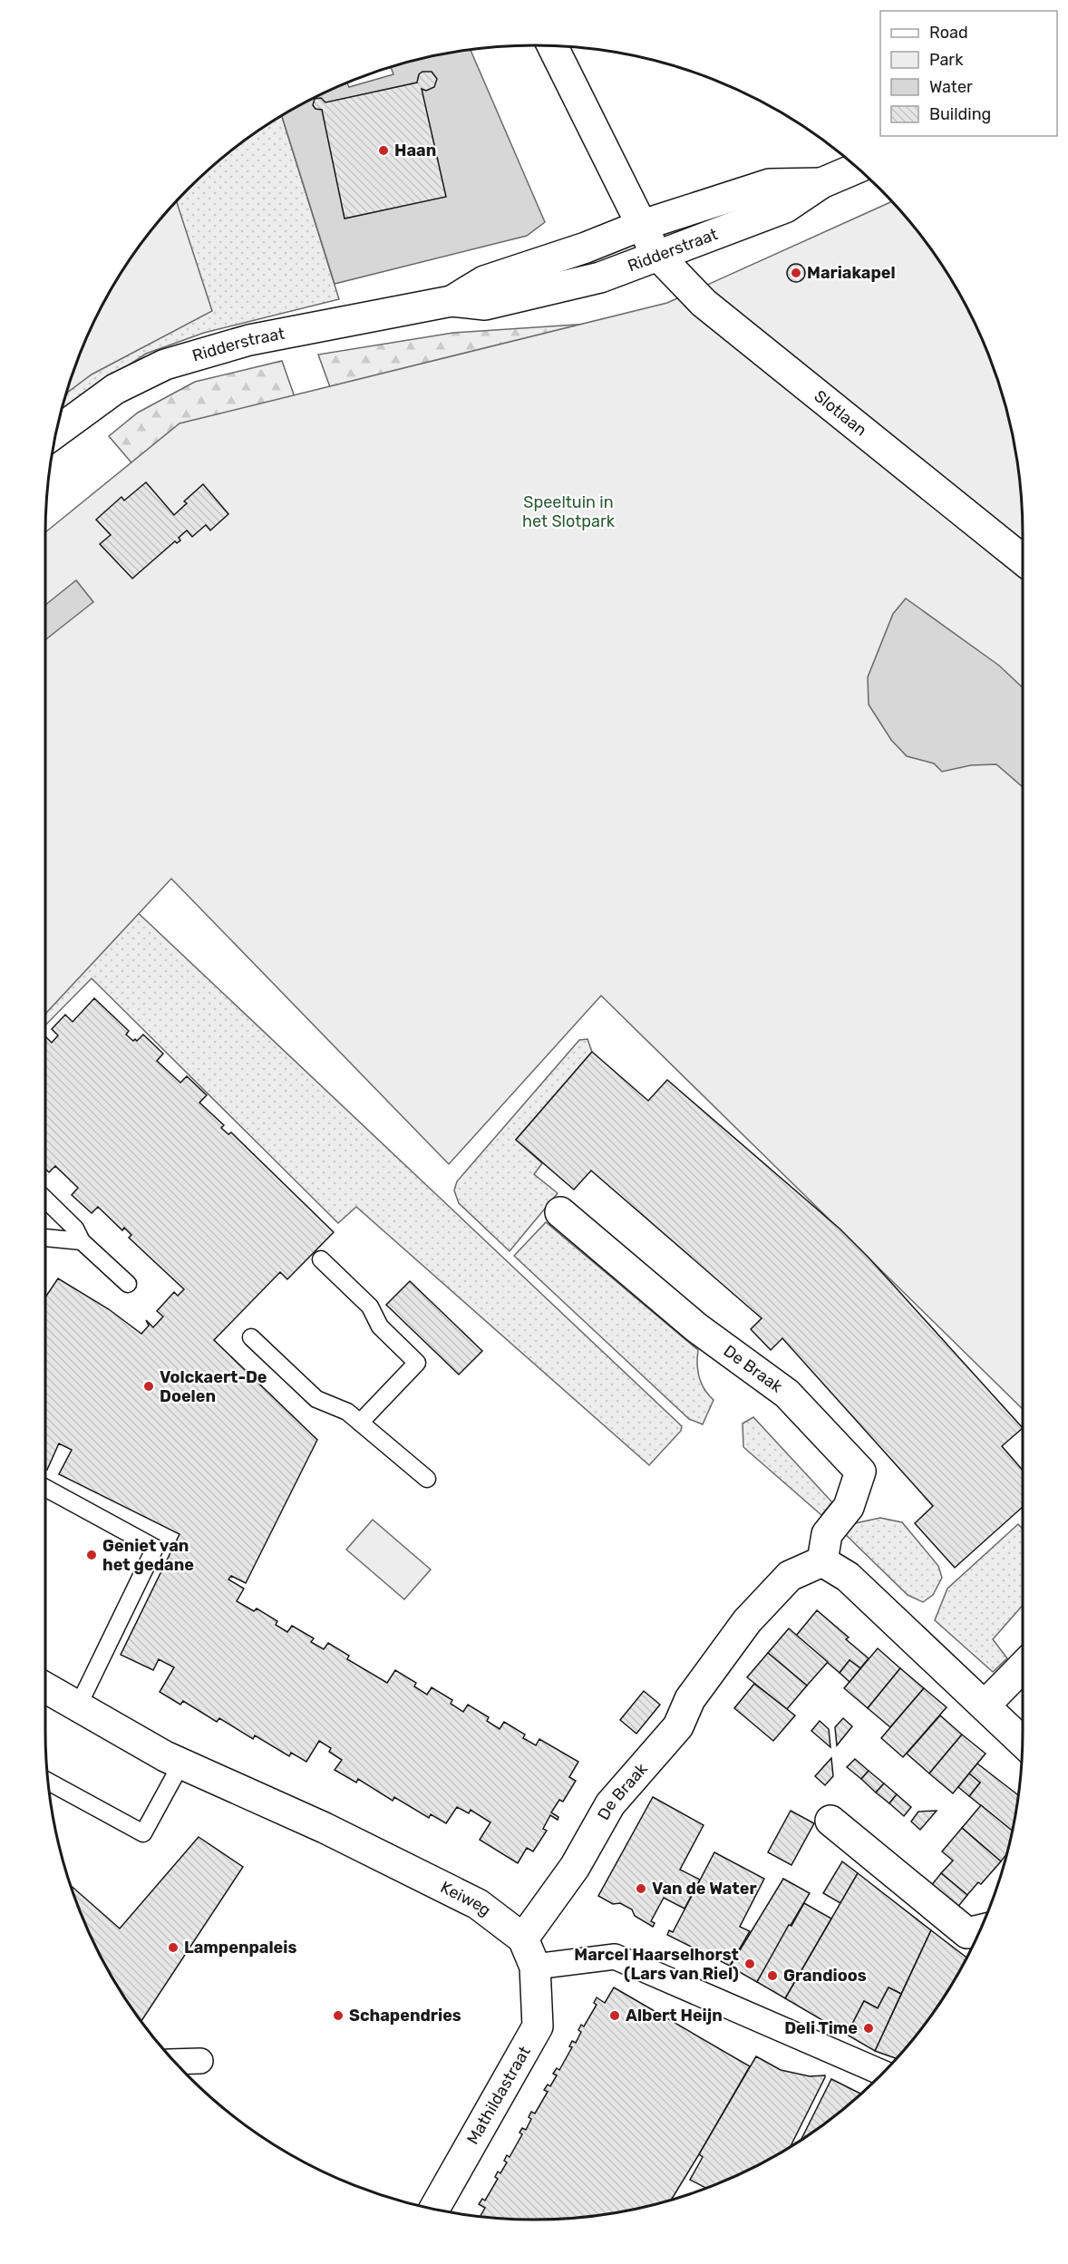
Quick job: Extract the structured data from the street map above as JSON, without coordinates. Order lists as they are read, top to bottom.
{
  "streets": {
    "street": [
      "Ridderstraat",
      "Slotlaan",
      "De Braak",
      "Keiweg",
      "Mathildastraat"
    ]
  },
  "crossings": [
    ["Ridderstraat", "Slotlaan"],
    ["De Braak", "Keiweg"]
  ],
  "parks": ["Speeltuin in het Slotpark"],
  "places": [
    "Haan",
    "Mariakapel",
    "Volckaert-De Doelen",
    "Geniet van het gedane",
    "Van de Water",
    "Lampenpaleis",
    "Marcel Haarselhorst (Lars van Riel)",
    "Grandioos",
    "Schapendries",
    "Albert Heijn",
    "Deli Time"
  ],
  "legend": [
    "Road",
    "Park",
    "Water",
    "Building"
  ]
}
